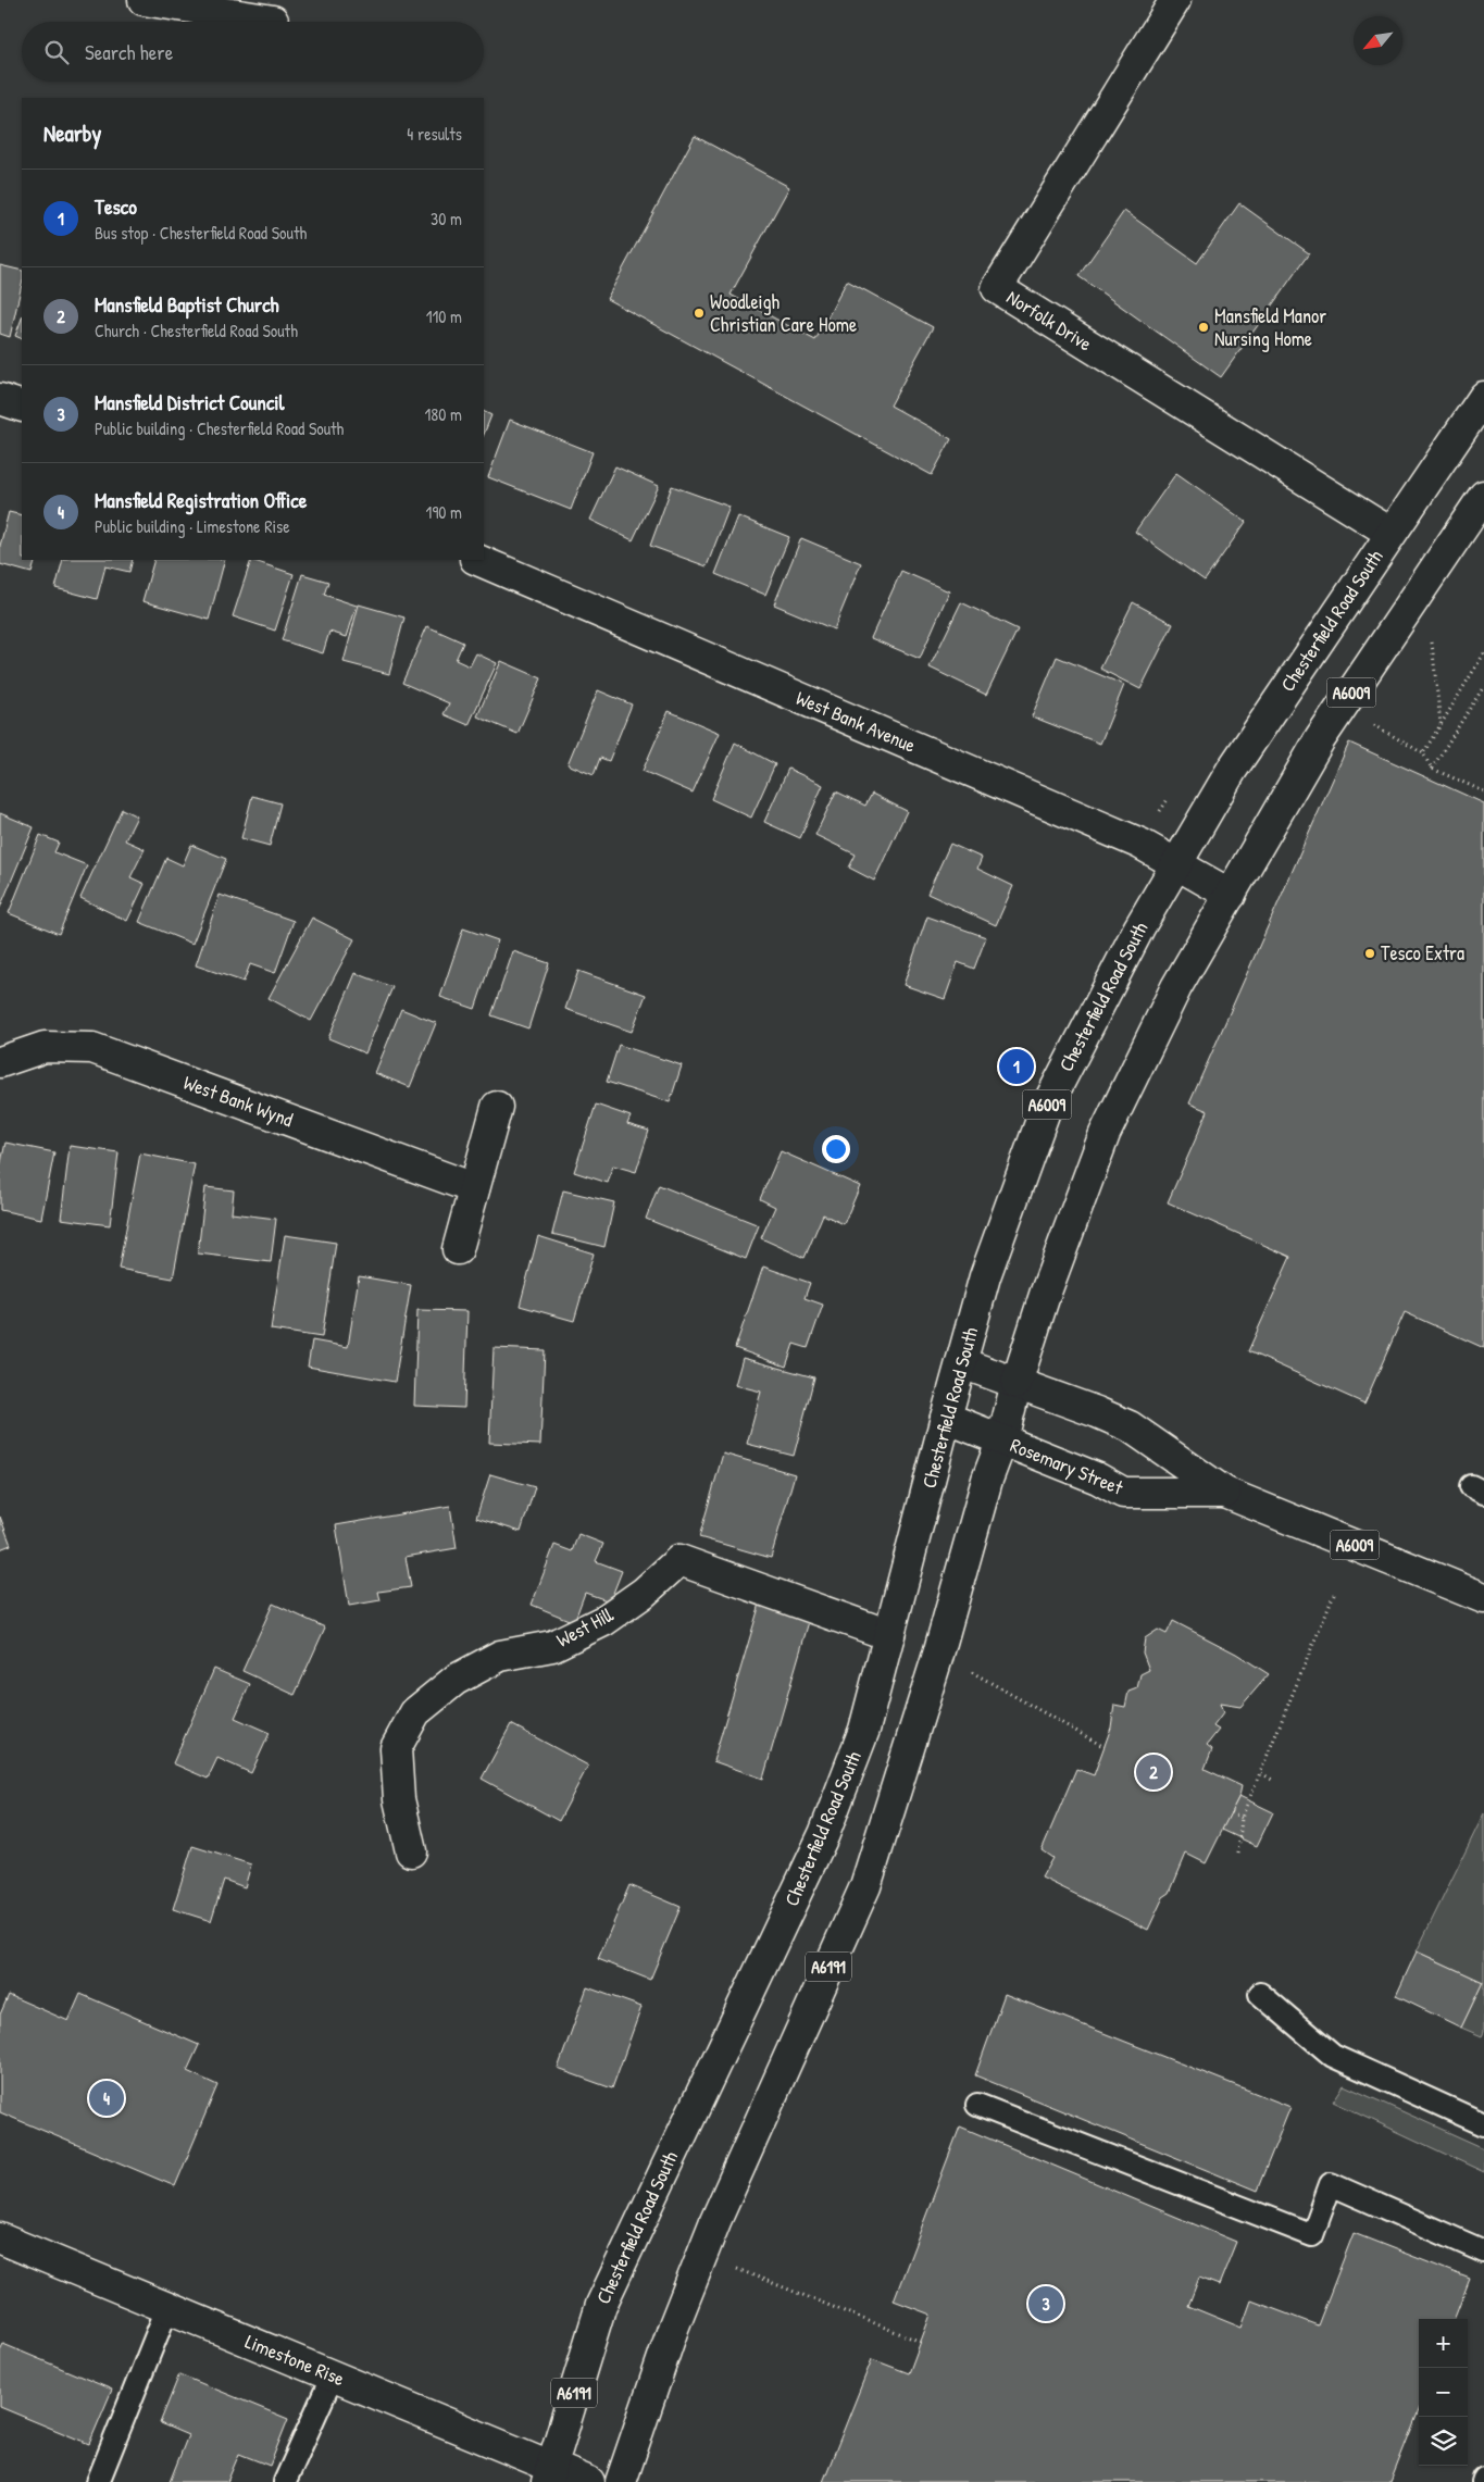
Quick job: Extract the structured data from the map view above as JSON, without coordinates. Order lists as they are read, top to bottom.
{
  "streets": {
    "main road": [
      "Norfolk Drive",
      "Chesterfield Road South",
      "A6009",
      "West Bank Avenue",
      "West Bank Wynd",
      "Rosemary Street",
      "West Hill",
      "A6191",
      "Limestone Rise"
    ]
  },
  "crossings": [
    ["Norfolk Drive", "Chesterfield Road South"],
    ["Chesterfield Road South", "West Bank Avenue"],
    ["Chesterfield Road South", "Rosemary Street"],
    ["Chesterfield Road South", "West Hill"],
    ["Chesterfield Road South", "Limestone Rise"],
    ["A6009", "West Bank Avenue"],
    ["A6009", "Rosemary Street"],
    ["A6009", "A6191"],
    ["Rosemary Street", "A6191"]
  ],
  "places": ["Woodleigh Christian Care Home", "Mansfield Manor Nursing Home", "Tesco Extra"],
  "north": "bottom left",
  "page": {
    "search": "Search here",
    "heading": ["Nearby", "4 results"],
    "list": [
      {
        "mark": "1",
        "name": "Tesco",
        "note": "Bus stop · Chesterfield Road South",
        "value": "30 m"
      },
      {
        "mark": "2",
        "name": "Mansfield Baptist Church",
        "note": "Church · Chesterfield Road South",
        "value": "110 m"
      },
      {
        "mark": "3",
        "name": "Mansfield District Council",
        "note": "Public building · Chesterfield Road South",
        "value": "180 m"
      },
      {
        "mark": "4",
        "name": "Mansfield Registration Office",
        "note": "Public building · Limestone Rise",
        "value": "190 m"
      }
    ],
    "pins": [
      "1",
      "2",
      "4",
      "3"
    ],
    "map_buttons": ["+", "−"]
  }
}
